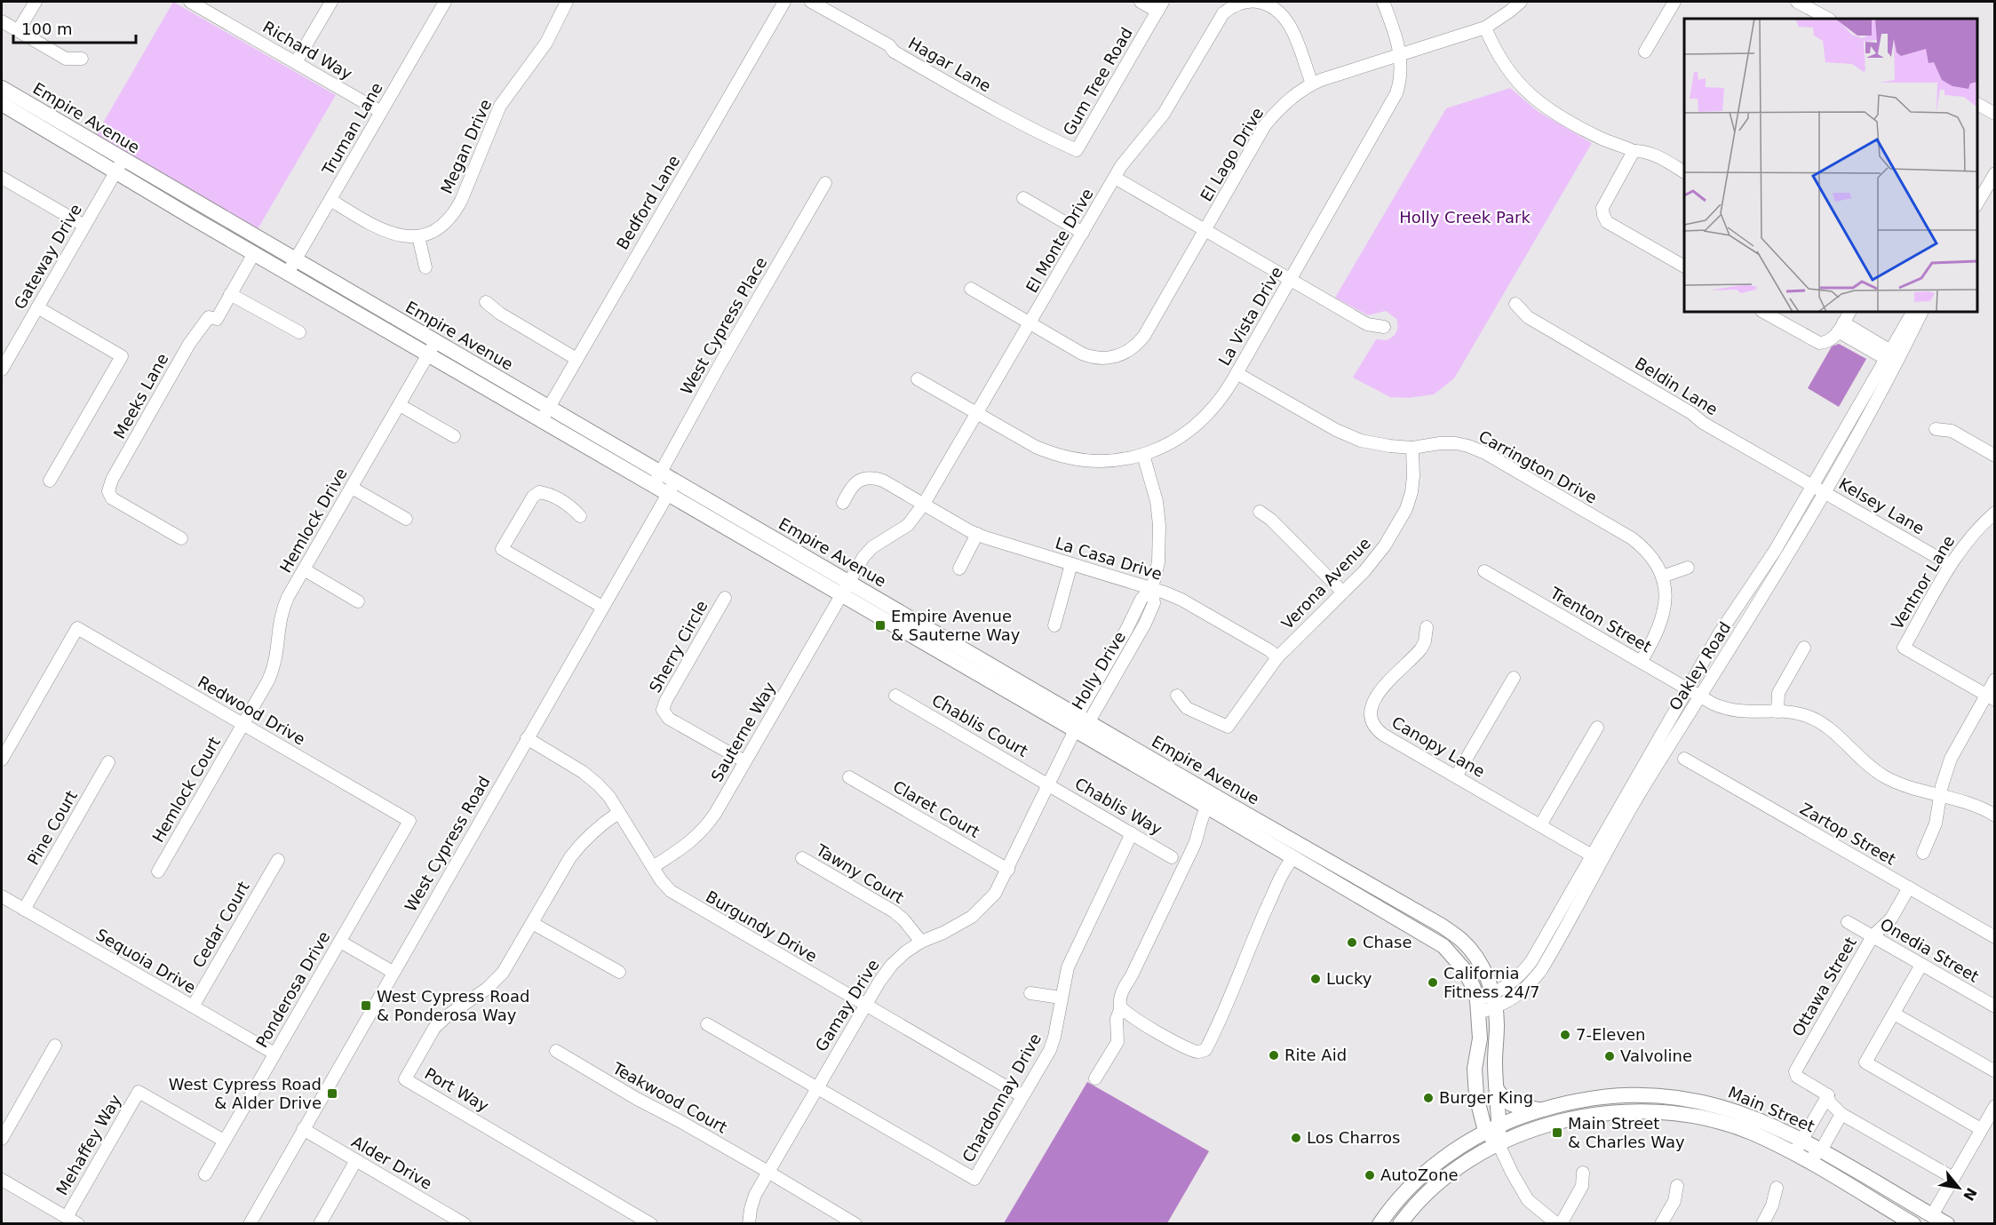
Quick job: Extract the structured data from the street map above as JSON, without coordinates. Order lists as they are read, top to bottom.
{
  "streets": {
    "main road": ["Empire Avenue", "Main Street"],
    "street": [
      "Richard Way",
      "Hagar Lane",
      "Gum Tree Road",
      "Truman Lane",
      "Megan Drive",
      "El Lago Drive",
      "Bedford Lane",
      "El Monte Drive",
      "Gateway Drive",
      "La Vista Drive",
      "West Cypress Place",
      "Beldin Lane",
      "Meeks Lane",
      "Carrington Drive",
      "Kelsey Lane",
      "Hemlock Drive",
      "La Casa Drive",
      "Ventnor Lane",
      "Verona Avenue",
      "Trenton Street",
      "Sherry Circle",
      "Oakley Road",
      "Holly Drive",
      "Redwood Drive",
      "Chablis Court",
      "Sauterne Way",
      "Canopy Lane",
      "Hemlock Court",
      "Chablis Way",
      "Claret Court",
      "Pine Court",
      "Zartop Street",
      "West Cypress Road",
      "Tawny Court",
      "Cedar Court",
      "Burgundy Drive",
      "Onedia Street",
      "Sequoia Drive",
      "Ottawa Street",
      "Ponderosa Drive",
      "Gamay Drive",
      "Port Way",
      "Teakwood Court",
      "Chardonnay Drive",
      "Mehaffey Way",
      "Alder Drive"
    ]
  },
  "crossings": [
    ["Richard Way", "Truman Lane"],
    ["Hagar Lane", "Gum Tree Road"],
    ["Empire Avenue", "Truman Lane"],
    ["Empire Avenue", "Bedford Lane"],
    ["Empire Avenue", "El Monte Drive"],
    ["Empire Avenue", "Gateway Drive"],
    ["Empire Avenue", "West Cypress Place"],
    ["Empire Avenue", "Meeks Lane"],
    ["Empire Avenue", "Hemlock Drive"],
    ["Empire Avenue", "Oakley Road"],
    ["Empire Avenue", "Holly Drive"],
    ["Empire Avenue", "Sauterne Way"],
    ["Empire Avenue", "West Cypress Road"],
    ["Empire Avenue", "Gamay Drive"],
    ["Empire Avenue", "Main Street"],
    ["El Lago Drive", "El Monte Drive"],
    ["El Lago Drive", "La Vista Drive"],
    ["El Monte Drive", "La Vista Drive"],
    ["El Monte Drive", "La Casa Drive"],
    ["El Monte Drive", "Sauterne Way"],
    ["La Vista Drive", "Carrington Drive"],
    ["La Vista Drive", "Holly Drive"],
    ["Beldin Lane", "Kelsey Lane"],
    ["Beldin Lane", "Oakley Road"],
    ["Carrington Drive", "Verona Avenue"],
    ["Carrington Drive", "Trenton Street"],
    ["Kelsey Lane", "Ventnor Lane"],
    ["Kelsey Lane", "Oakley Road"],
    ["Hemlock Drive", "Redwood Drive"],
    ["Hemlock Drive", "Hemlock Court"],
    ["La Casa Drive", "Verona Avenue"],
    ["La Casa Drive", "Holly Drive"],
    ["Trenton Street", "Oakley Road"],
    ["Sherry Circle", "Sauterne Way"],
    ["Oakley Road", "Canopy Lane"],
    ["Holly Drive", "Gamay Drive"],
    ["Redwood Drive", "Hemlock Court"],
    ["Redwood Drive", "Ponderosa Drive"],
    ["Chablis Court", "Chablis Way"],
    ["Chablis Court", "Gamay Drive"],
    ["Sauterne Way", "Burgundy Drive"],
    ["Chablis Way", "Gamay Drive"],
    ["Chablis Way", "Chardonnay Drive"],
    ["Claret Court", "Gamay Drive"],
    ["Pine Court", "Sequoia Drive"],
    ["Zartop Street", "Ottawa Street"],
    ["West Cypress Road", "Burgundy Drive"],
    ["West Cypress Road", "Alder Drive"],
    ["Tawny Court", "Gamay Drive"],
    ["Cedar Court", "Sequoia Drive"],
    ["Burgundy Drive", "Gamay Drive"],
    ["Burgundy Drive", "Port Way"],
    ["Burgundy Drive", "Chardonnay Drive"],
    ["Onedia Street", "Ottawa Street"],
    ["Sequoia Drive", "Ponderosa Drive"],
    ["Ponderosa Drive", "Mehaffey Way"],
    ["Gamay Drive", "Teakwood Court"],
    ["Gamay Drive", "Chardonnay Drive"]
  ],
  "parks": ["Holly Creek Park"],
  "places": {
    "transit": [
      "Empire Avenue & Sauterne Way",
      "West Cypress Road & Ponderosa Way",
      "West Cypress Road & Alder Drive",
      "Main Street & Charles Way"
    ],
    "other": [
      "Chase",
      "Lucky",
      "California Fitness 24/7",
      "7-Eleven",
      "Rite Aid",
      "Valvoline",
      "Burger King",
      "Los Charros",
      "AutoZone"
    ]
  },
  "scale_bar": "100 m",
  "north": "bottom right"
}
